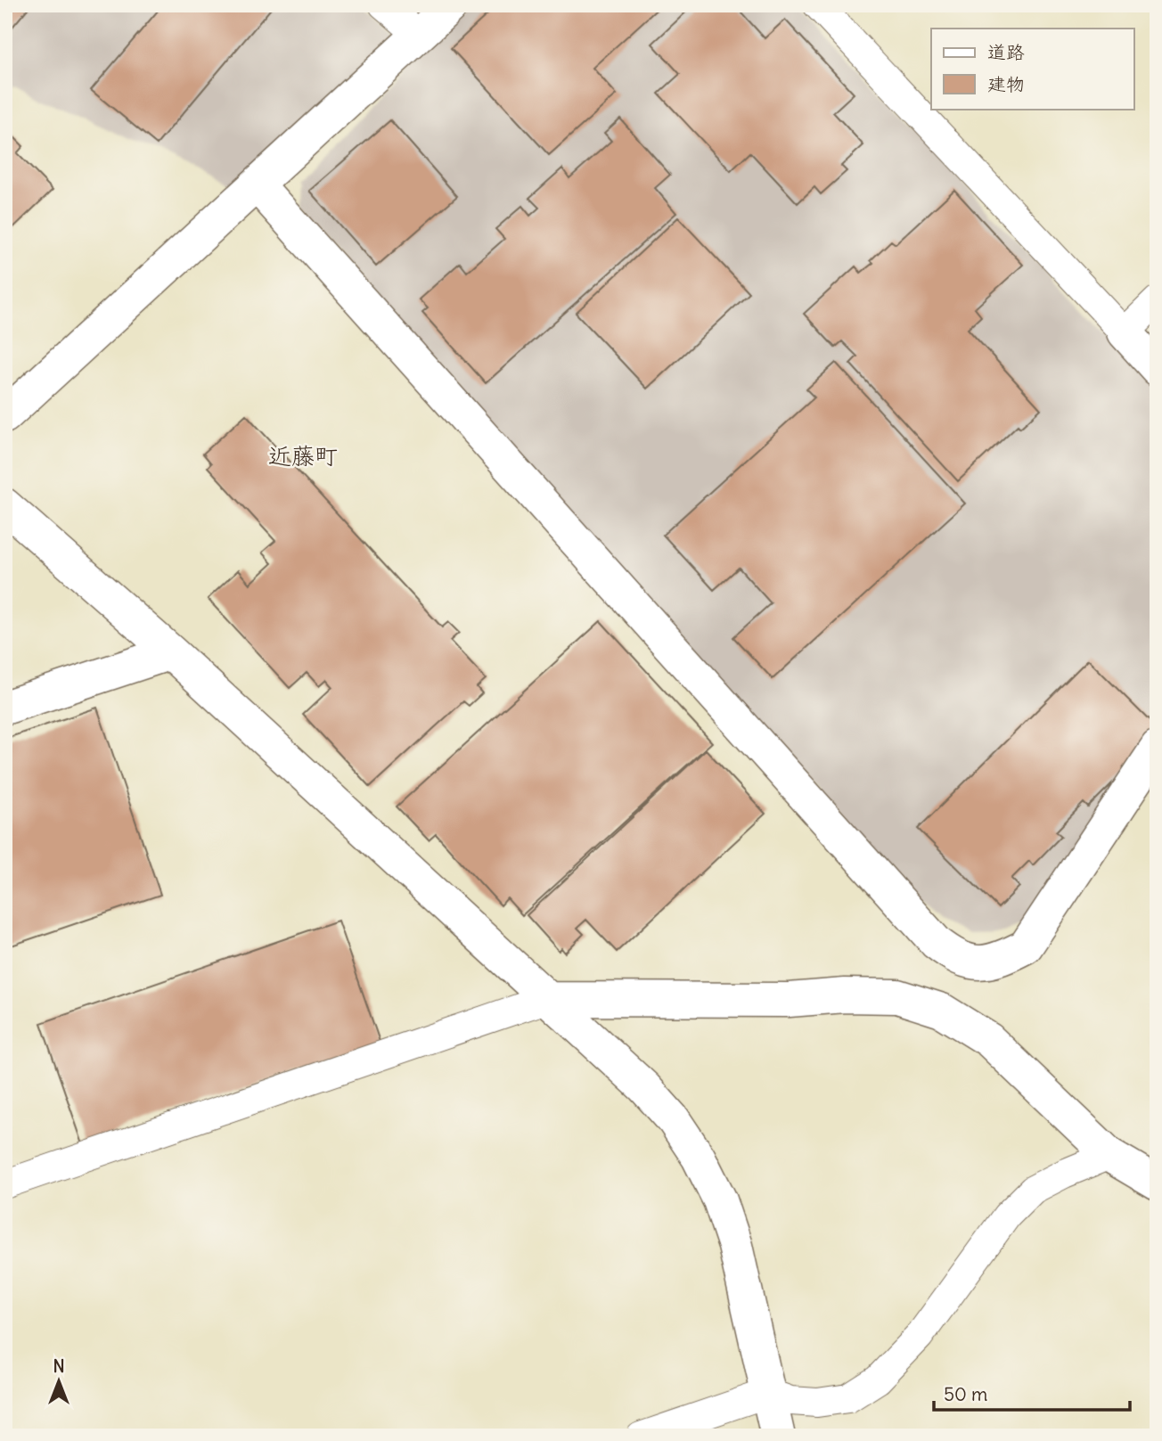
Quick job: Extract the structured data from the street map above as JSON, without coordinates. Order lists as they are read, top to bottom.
{
  "districts": ["近藤町"],
  "legend": ["道路", "建物"],
  "scale_bar": "50 m",
  "north": "top"
}
